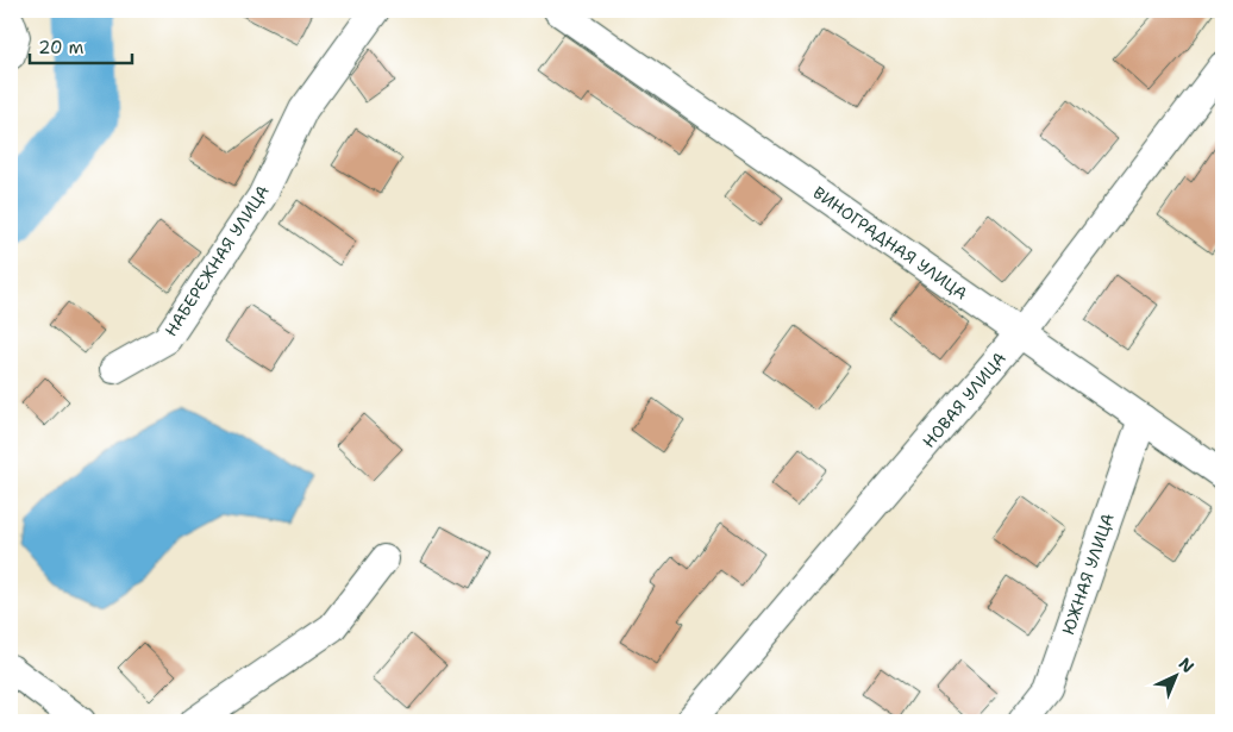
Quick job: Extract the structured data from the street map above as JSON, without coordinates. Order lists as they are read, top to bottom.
{
  "streets": {
    "street": [
      "ВИНОГРАДНАЯ УЛИЦА",
      "НАБЕРЕЖНАЯ УЛИЦА",
      "НОВАЯ УЛИЦА",
      "ЮЖНАЯ УЛИЦА"
    ]
  },
  "crossings": [
    ["ВИНОГРАДНАЯ УЛИЦА", "НОВАЯ УЛИЦА"],
    ["ВИНОГРАДНАЯ УЛИЦА", "ЮЖНАЯ УЛИЦА"]
  ],
  "scale_bar": "20 m",
  "north": "top right"
}
